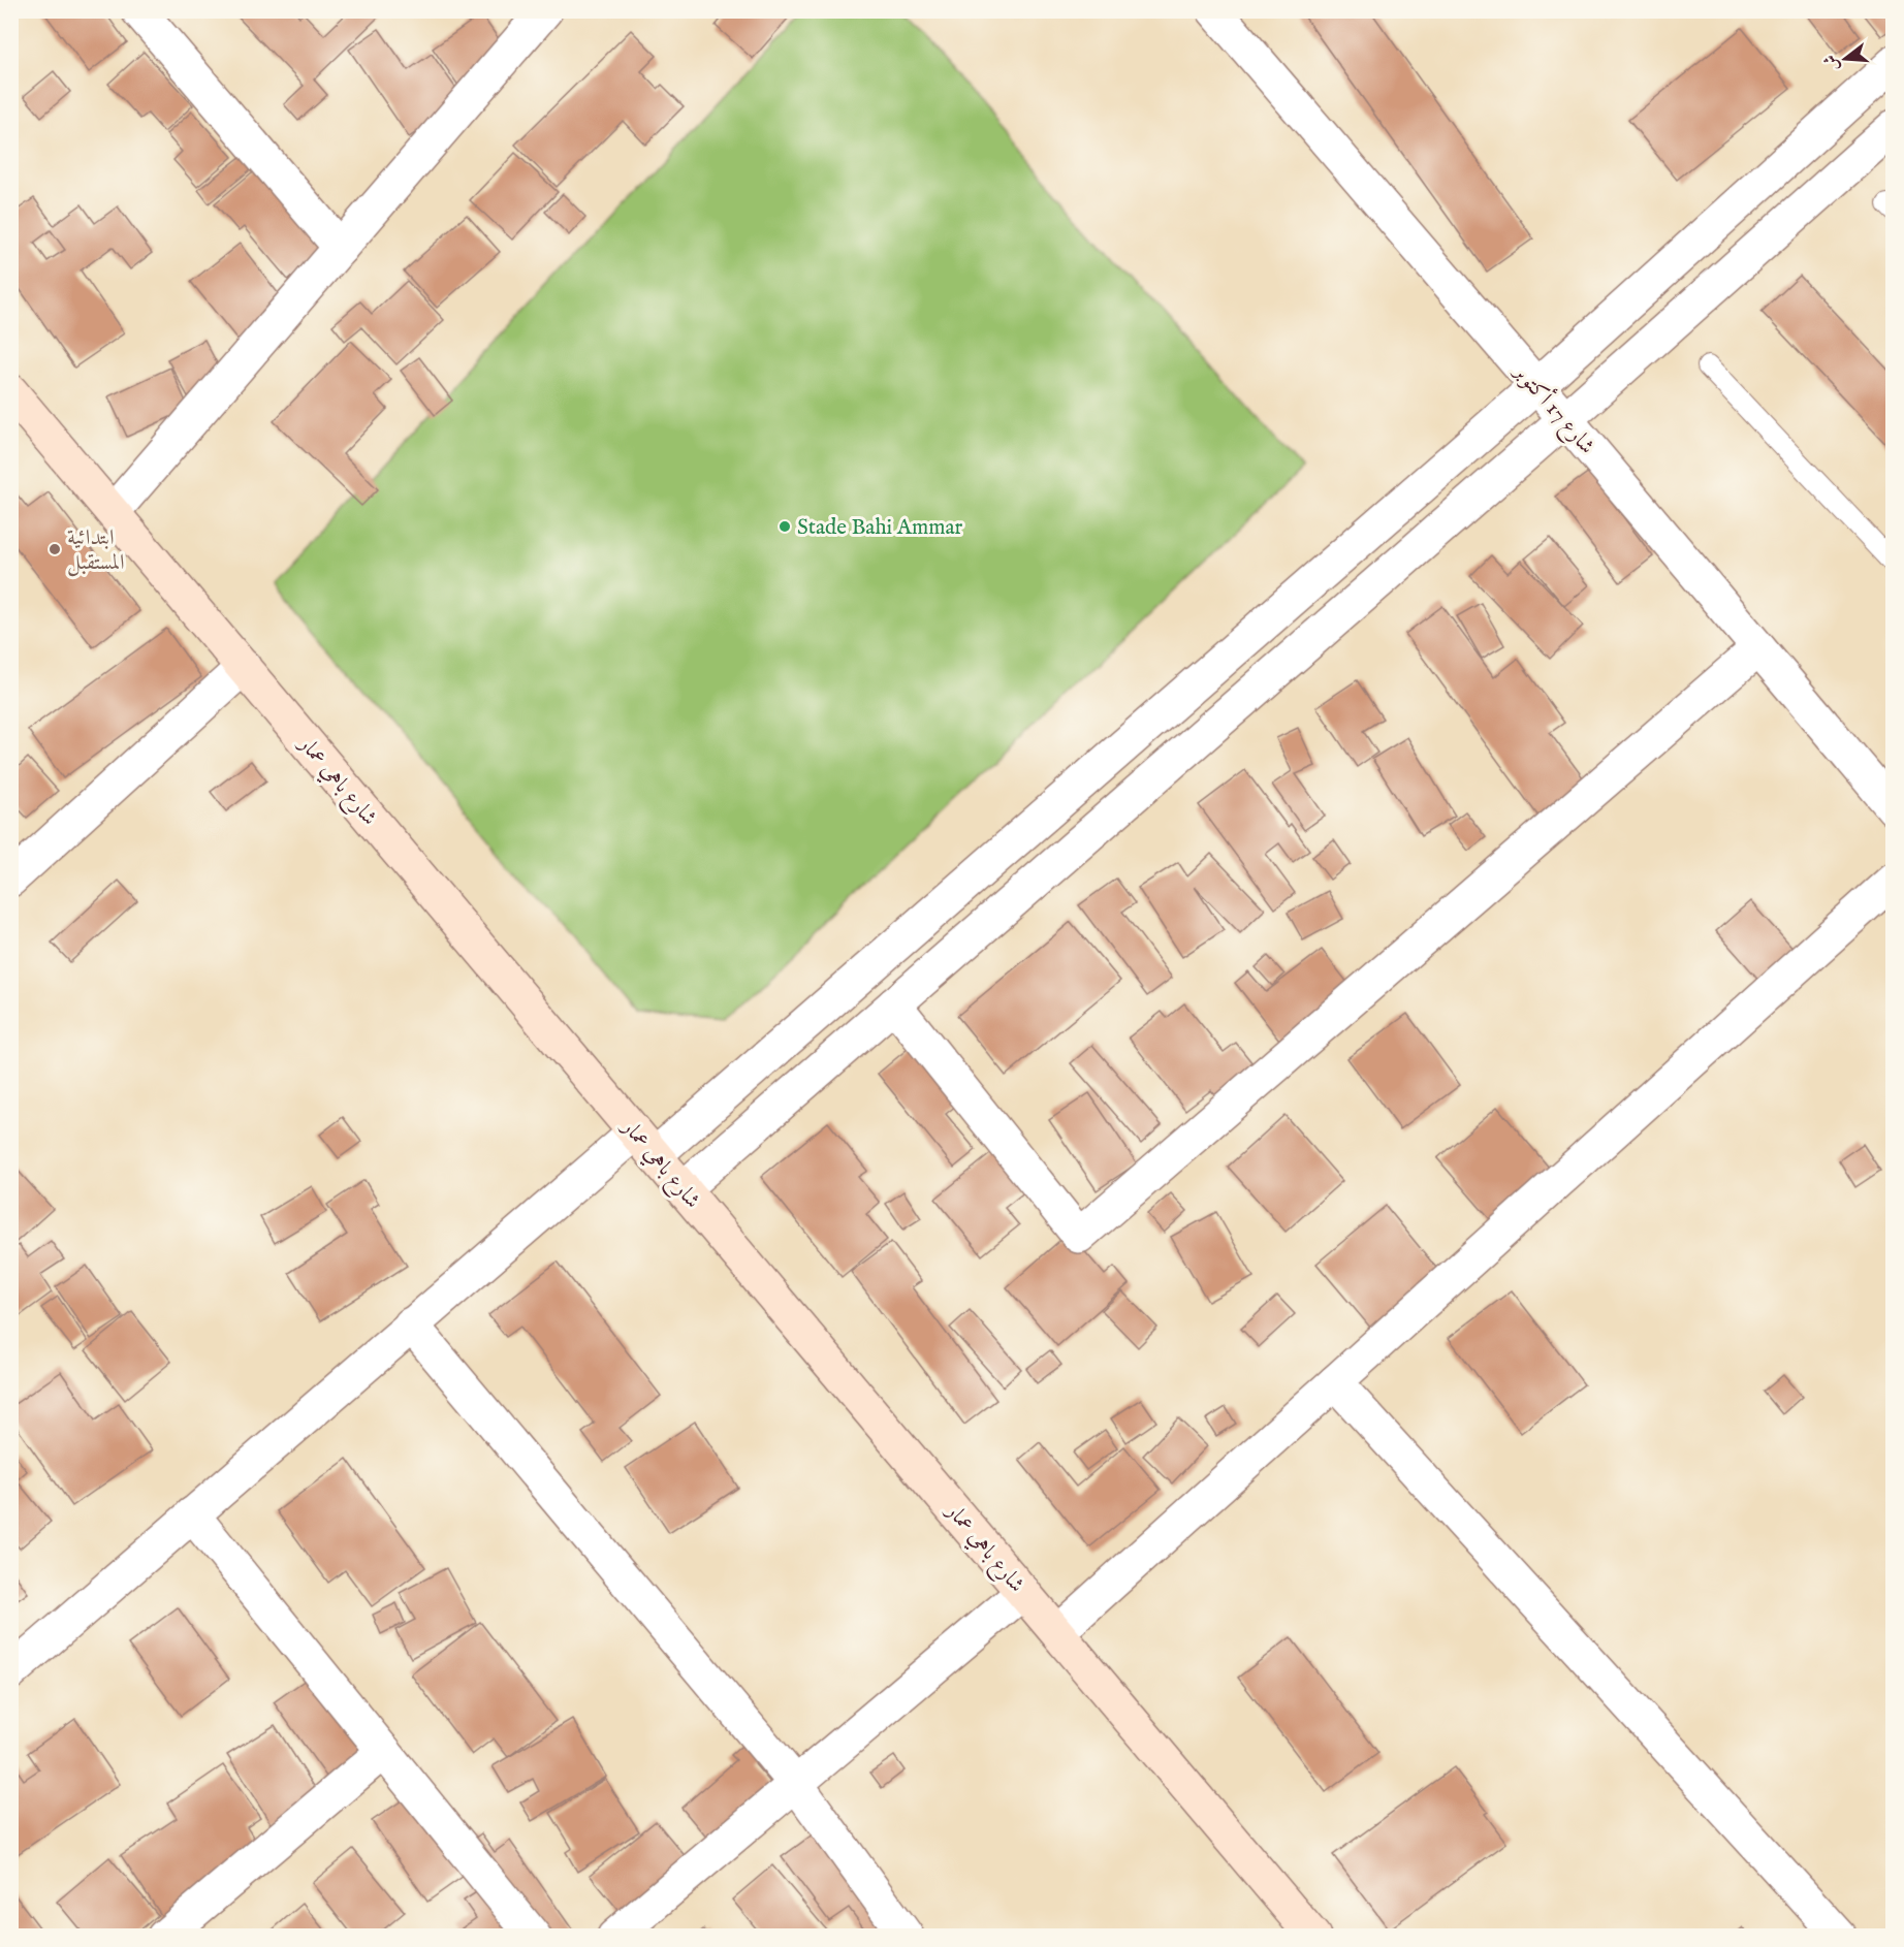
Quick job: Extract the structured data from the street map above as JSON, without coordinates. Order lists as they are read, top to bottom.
{
  "streets": {
    "main road": ["شارع باهي عمار"],
    "street": ["شارع 17 أكتوبر"]
  },
  "places": ["Stade Bahi Ammar", "ابتدائية المستقبل"],
  "north": "left"
}
